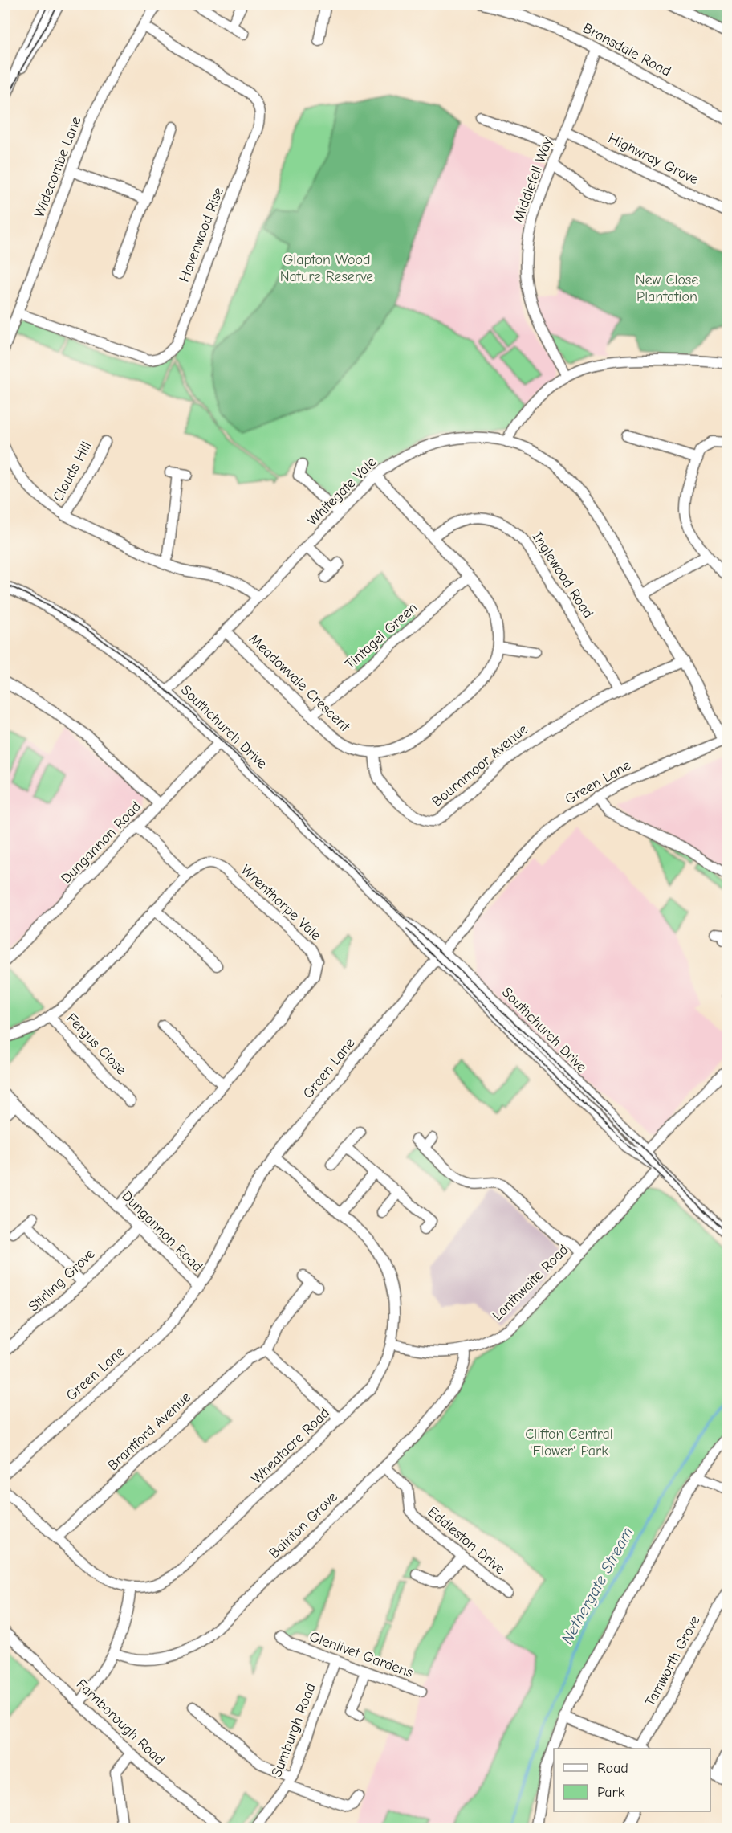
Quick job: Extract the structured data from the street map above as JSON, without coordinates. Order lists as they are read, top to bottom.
{
  "streets": {
    "street": [
      "Bransdale Road",
      "Highwray Grove",
      "Widecombe Lane",
      "Middlefell Way",
      "Havenwood Rise",
      "Clouds Hill",
      "Whitegate Vale",
      "Inglewood Road",
      "Tintagel Green",
      "Meadowvale Crescent",
      "Southchurch Drive",
      "Bournmoor Avenue",
      "Green Lane",
      "Dungannon Road",
      "Wrenthorpe Vale",
      "Fergus Close",
      "Stirling Grove",
      "Lanthwaite Road",
      "Brantford Avenue",
      "Wheatacre Road",
      "Bainton Grove",
      "Eddleston Drive",
      "Glenlivet Gardens",
      "Tamworth Grove",
      "Farnborough Road",
      "Sumburgh Road"
    ]
  },
  "crossings": [
    ["Bransdale Road", "Middlefell Way"],
    ["Highwray Grove", "Middlefell Way"],
    ["Widecombe Lane", "Havenwood Rise"],
    ["Whitegate Vale", "Meadowvale Crescent"],
    ["Whitegate Vale", "Southchurch Drive"],
    ["Whitegate Vale", "Bournmoor Avenue"],
    ["Whitegate Vale", "Green Lane"],
    ["Inglewood Road", "Bournmoor Avenue"],
    ["Tintagel Green", "Meadowvale Crescent"],
    ["Meadowvale Crescent", "Bournmoor Avenue"],
    ["Southchurch Drive", "Green Lane"],
    ["Southchurch Drive", "Dungannon Road"],
    ["Southchurch Drive", "Lanthwaite Road"],
    ["Green Lane", "Dungannon Road"],
    ["Green Lane", "Wheatacre Road"],
    ["Dungannon Road", "Wrenthorpe Vale"],
    ["Dungannon Road", "Stirling Grove"],
    ["Wrenthorpe Vale", "Fergus Close"],
    ["Lanthwaite Road", "Wheatacre Road"],
    ["Lanthwaite Road", "Bainton Grove"],
    ["Brantford Avenue", "Wheatacre Road"],
    ["Bainton Grove", "Eddleston Drive"],
    ["Glenlivet Gardens", "Sumburgh Road"]
  ],
  "water": ["Nethergate Stream"],
  "parks": ["Glapton Wood Nature Reserve", "New Close Plantation", "Clifton Central 'Flower' Park"],
  "legend": ["Road", "Park"]
}
